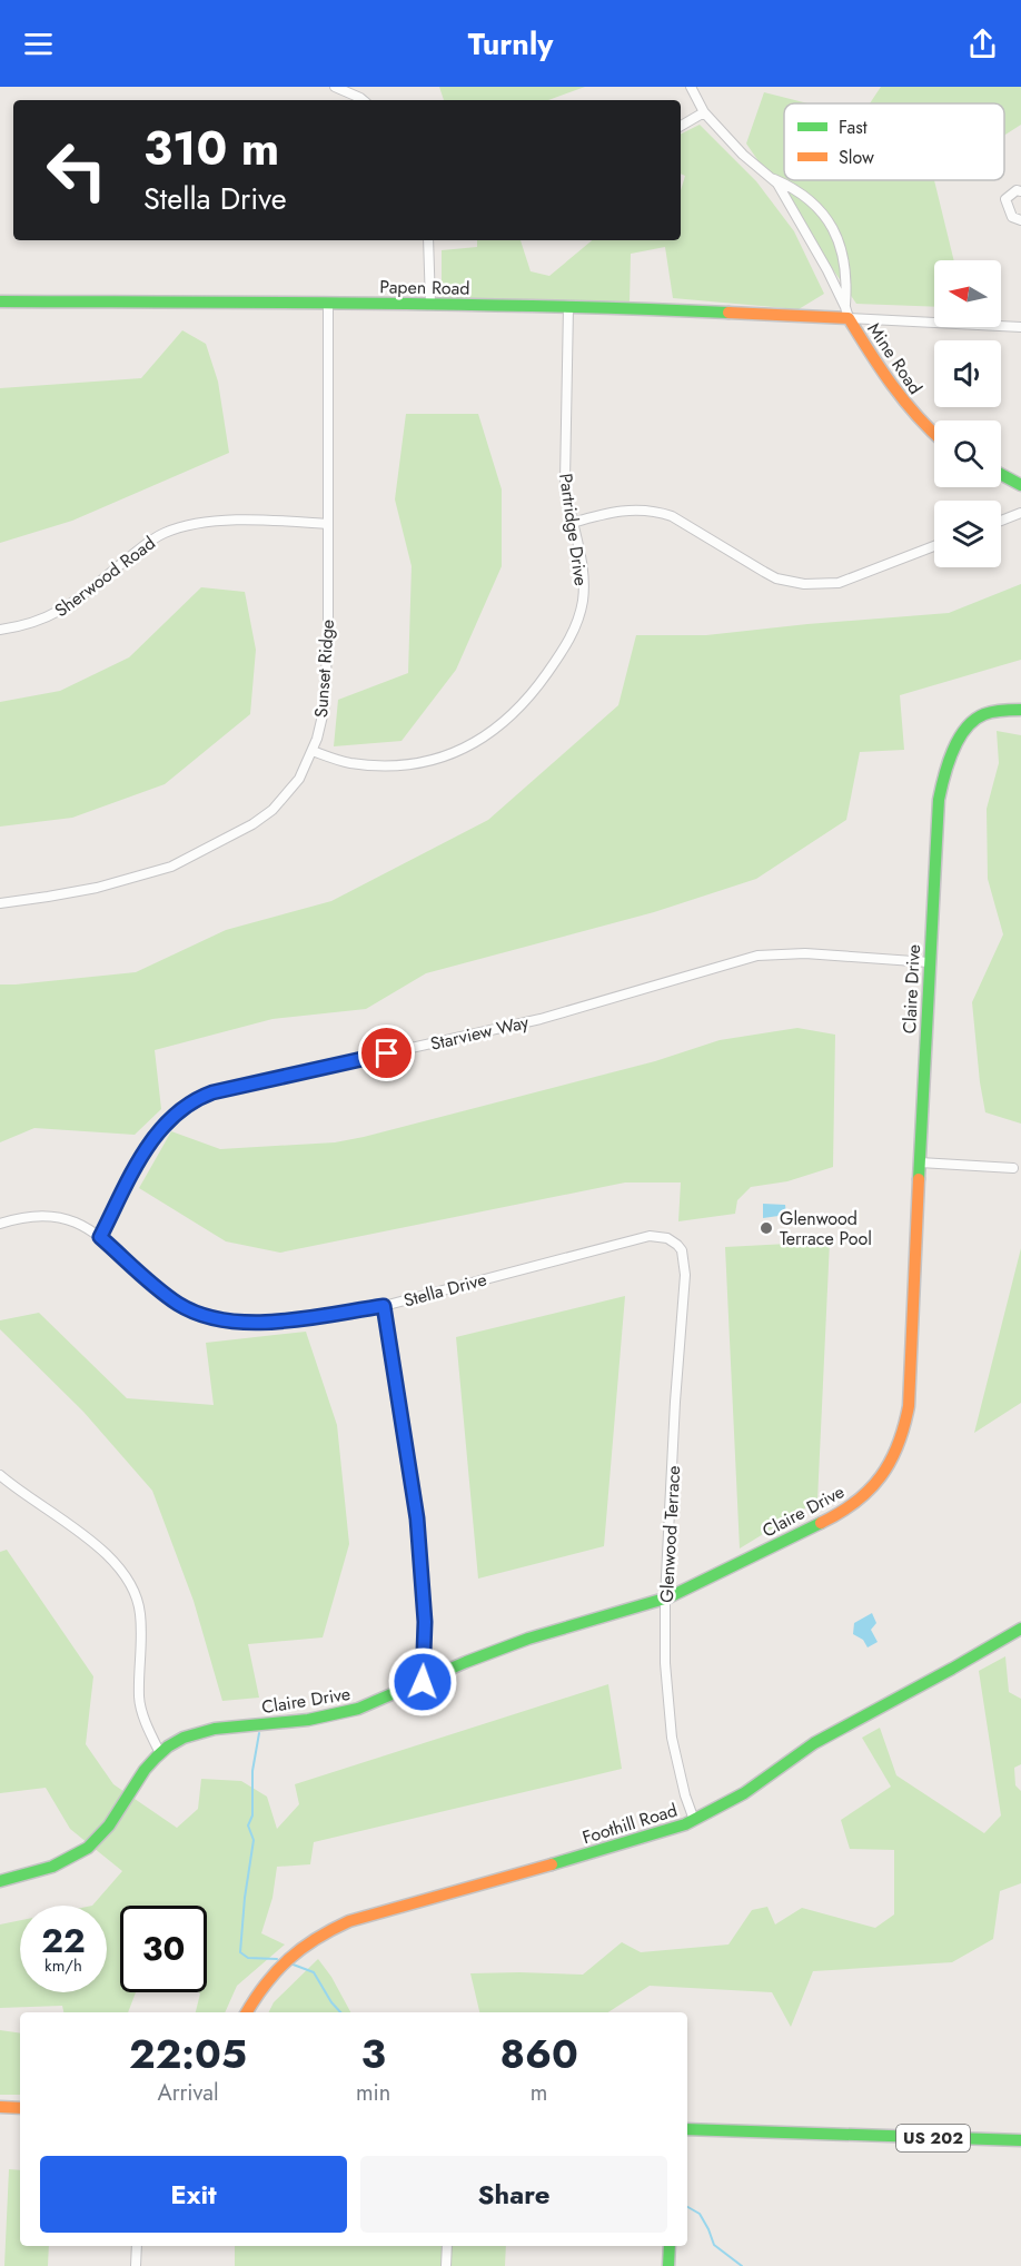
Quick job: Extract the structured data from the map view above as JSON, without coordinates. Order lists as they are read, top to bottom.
{
  "streets": {
    "main road": [
      "Papen Road",
      "Mine Road",
      "Claire Drive",
      "Foothill Road",
      "US 202"
    ],
    "street": [
      "Partridge Drive",
      "Sherwood Road",
      "Sunset Ridge",
      "Starview Way",
      "Stella Drive",
      "Glenwood Terrace"
    ]
  },
  "crossings": [
    ["Papen Road", "Mine Road"],
    ["Papen Road", "Partridge Drive"],
    ["Papen Road", "Sunset Ridge"],
    ["Partridge Drive", "Sunset Ridge"],
    ["Sherwood Road", "Sunset Ridge"],
    ["Claire Drive", "Starview Way"],
    ["Claire Drive", "Glenwood Terrace"],
    ["Starview Way", "Stella Drive"],
    ["Stella Drive", "Glenwood Terrace"],
    ["Glenwood Terrace", "Foothill Road"]
  ],
  "places": ["Glenwood Terrace Pool"],
  "legend": ["Fast", "Slow"],
  "north": "left",
  "page": {
    "header": "Turnly",
    "turn": ["310 m", "Stella Drive"],
    "speed": "22 km/h",
    "limit": "30",
    "eta": [
      "22:05",
      "Arrival",
      "3",
      "min",
      "860",
      "m"
    ],
    "buttons": ["Exit", "Share"]
  }
}
